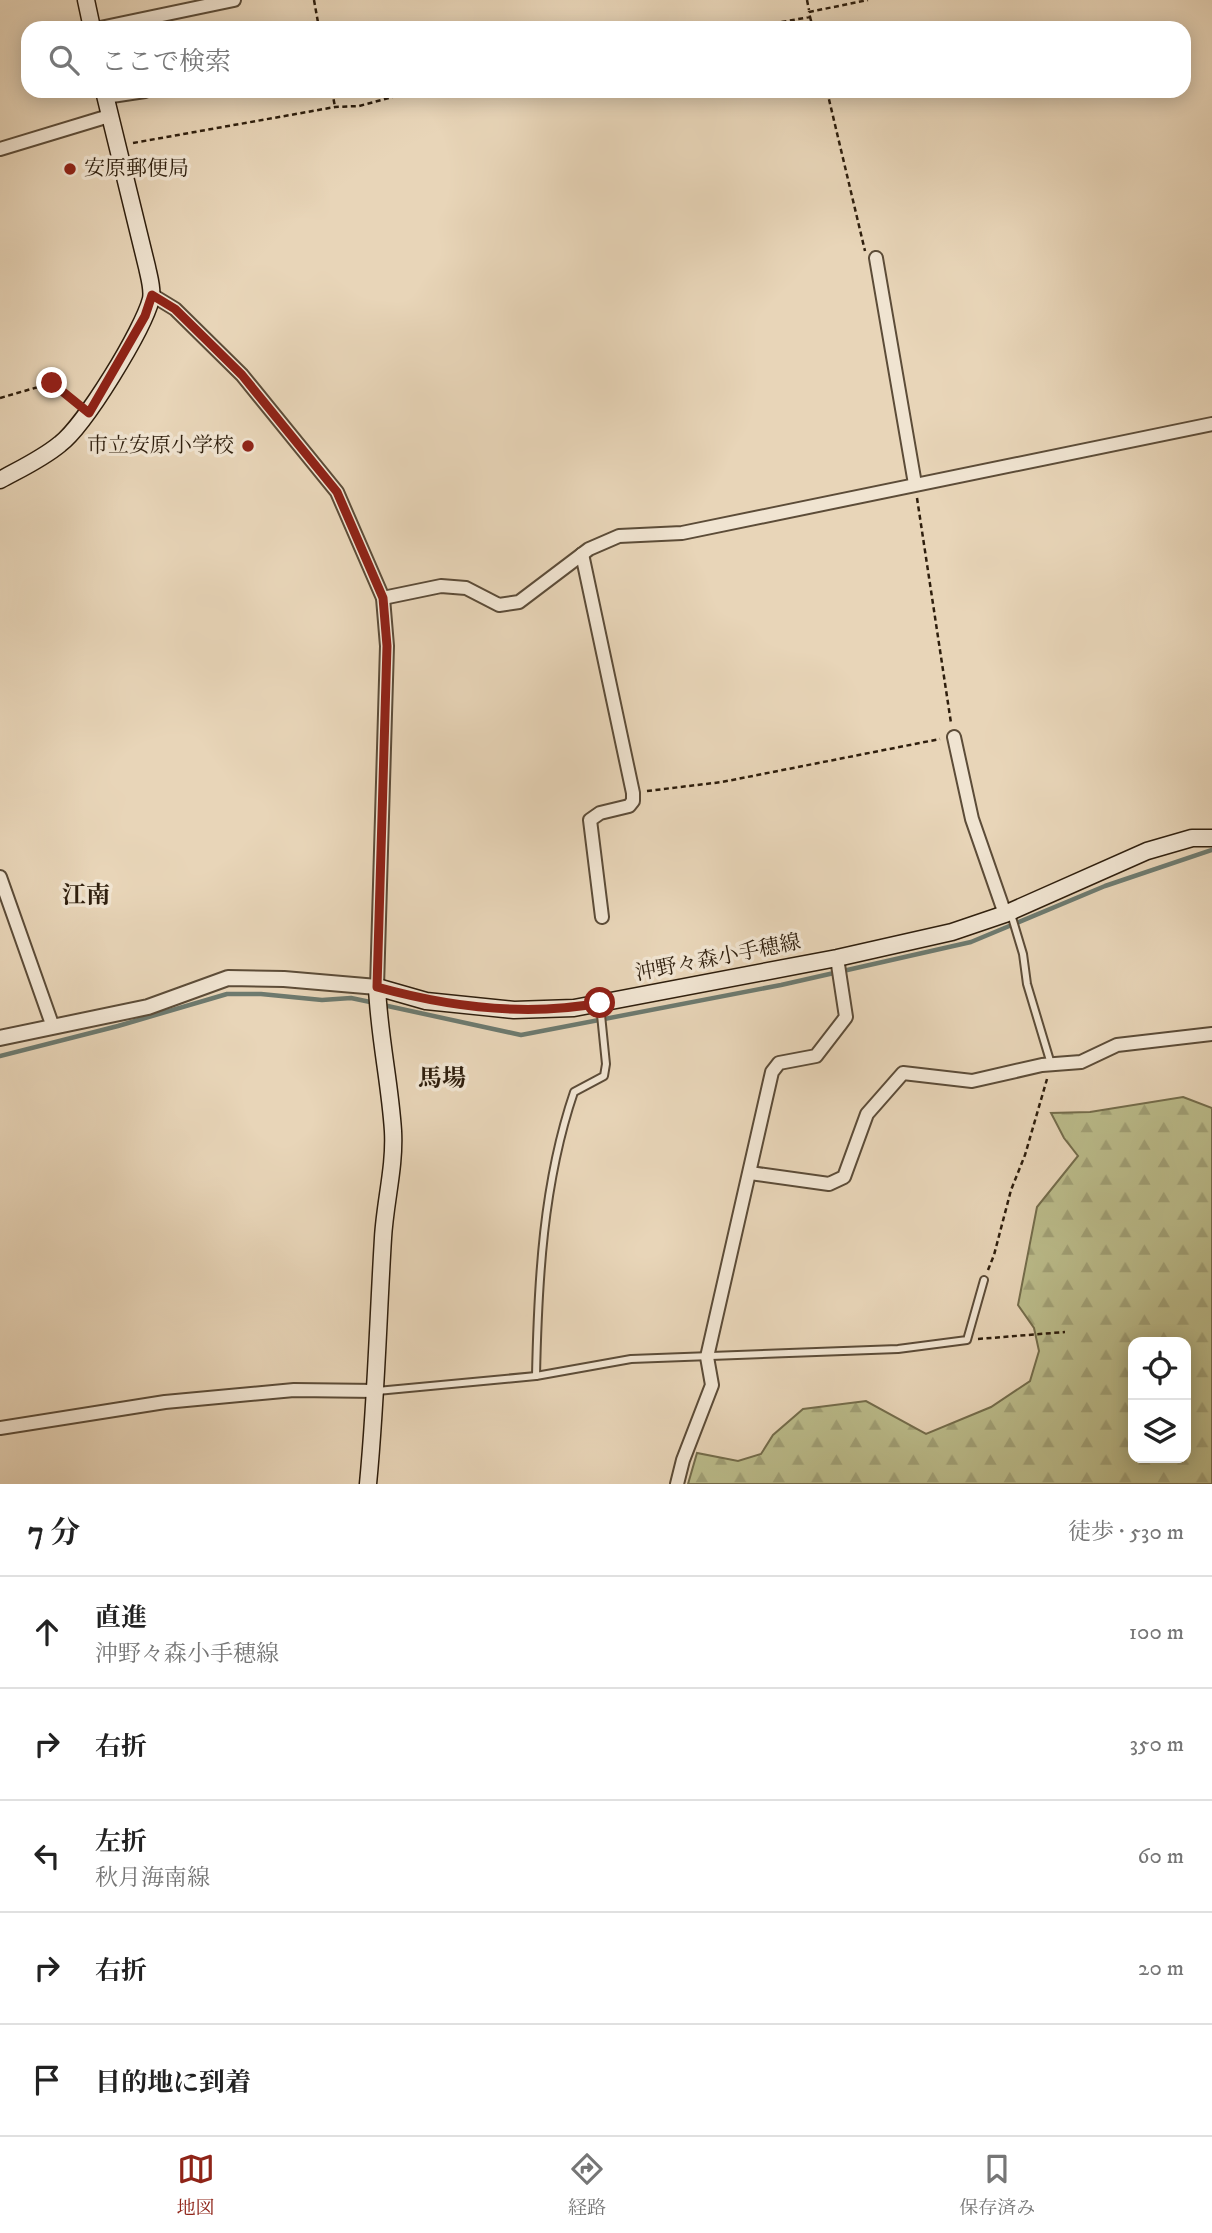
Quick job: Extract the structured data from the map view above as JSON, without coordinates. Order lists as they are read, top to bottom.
{
  "streets": {
    "main road": ["沖野々森小手穂線"]
  },
  "districts": ["江南", "馬場"],
  "places": ["安原郵便局", "市立安原小学校"],
  "page": {
    "search": "ここで検索",
    "heading": ["7 分", "徒歩 · 530 m"],
    "list": [
      ["直進", "沖野々森小手穂線", "100 m"],
      ["右折", "350 m"],
      ["左折", "秋月海南線", "60 m"],
      ["右折", "20 m"],
      "目的地に到着"
    ],
    "nav": ["地図", "経路", "保存済み"]
  }
}
